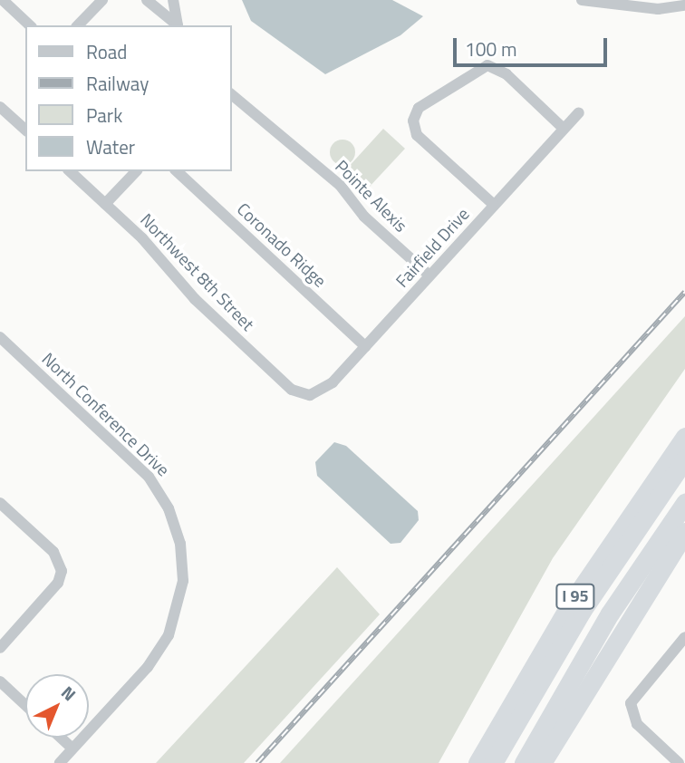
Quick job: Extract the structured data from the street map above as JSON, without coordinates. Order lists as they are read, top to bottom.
{
  "streets": {
    "highway": ["I 95"],
    "street": [
      "Pointe Alexis",
      "Coronado Ridge",
      "Fairfield Drive",
      "Northwest 8th Street",
      "North Conference Drive"
    ]
  },
  "crossings": [
    ["Pointe Alexis", "Fairfield Drive"],
    ["Coronado Ridge", "Fairfield Drive"],
    ["Fairfield Drive", "Northwest 8th Street"]
  ],
  "legend": [
    "Road",
    "Railway",
    "Park",
    "Water"
  ],
  "scale_bar": "100 m",
  "north": "top right"
}
